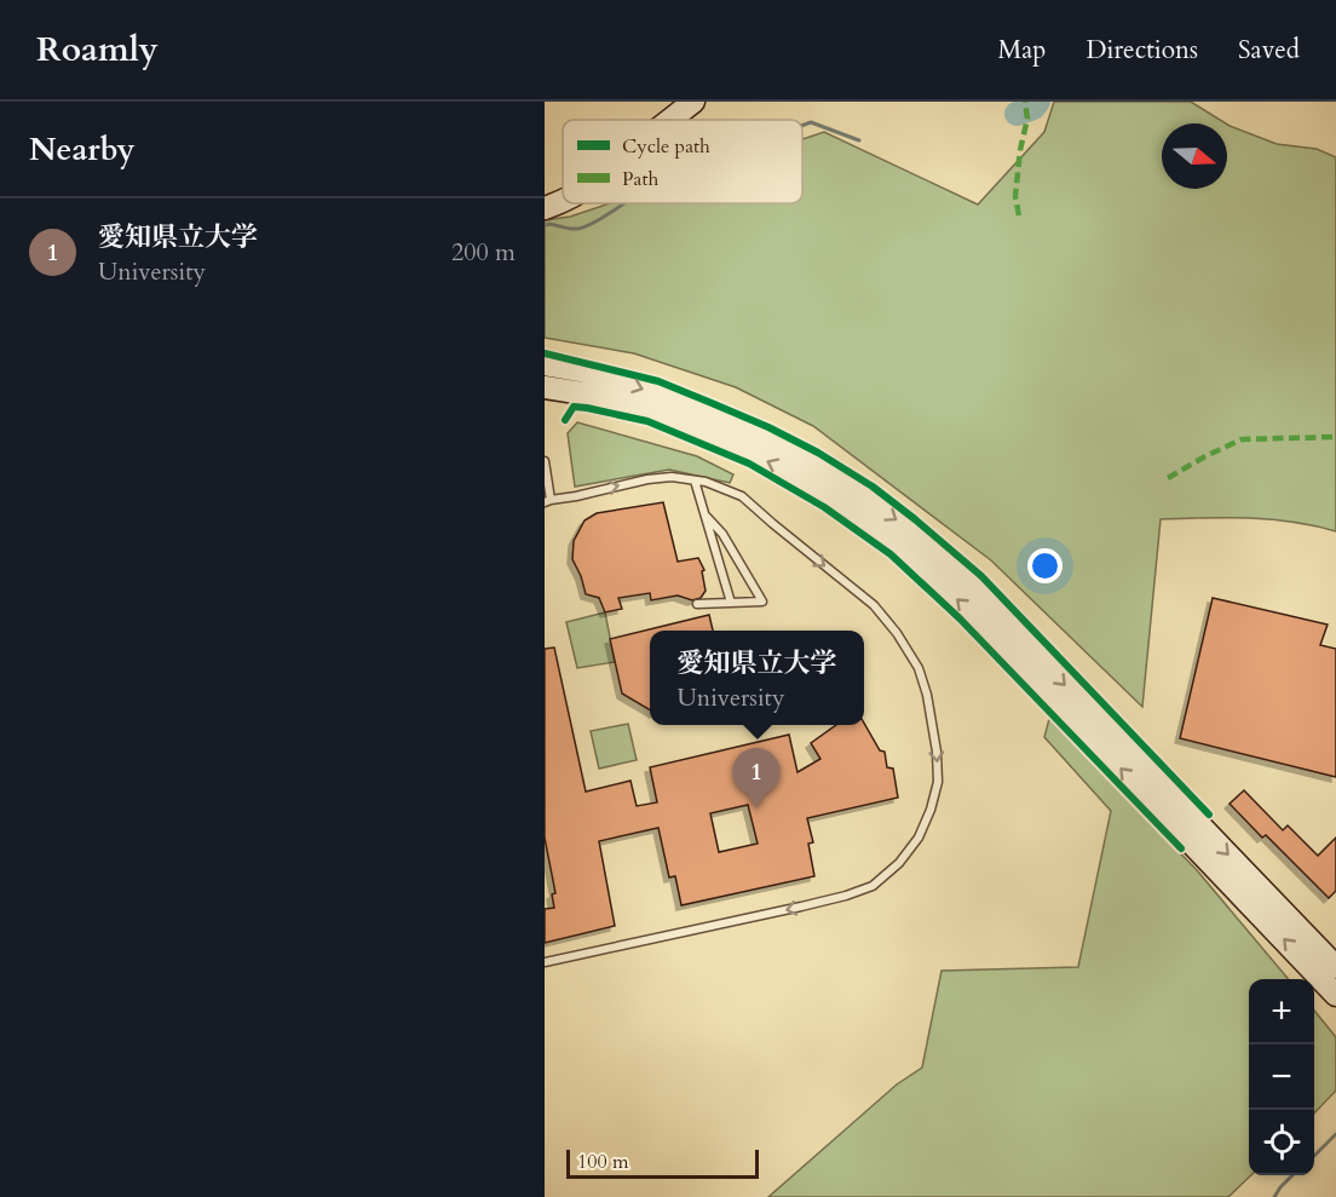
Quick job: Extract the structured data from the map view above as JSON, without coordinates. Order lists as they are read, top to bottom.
{
  "legend": ["Cycle path", "Path"],
  "scale_bar": "100 m",
  "north": "right",
  "page": {
    "header": "Roamly",
    "nav": ["Map", "Directions", "Saved"],
    "heading": "Nearby",
    "list": [
      {
        "mark": "1",
        "name": "愛知県立大学",
        "note": "University",
        "value": "200 m"
      }
    ],
    "popup": ["愛知県立大学", "University"],
    "pins": "1",
    "map_buttons": ["+", "−"],
    "scale": "100 m"
  }
}
